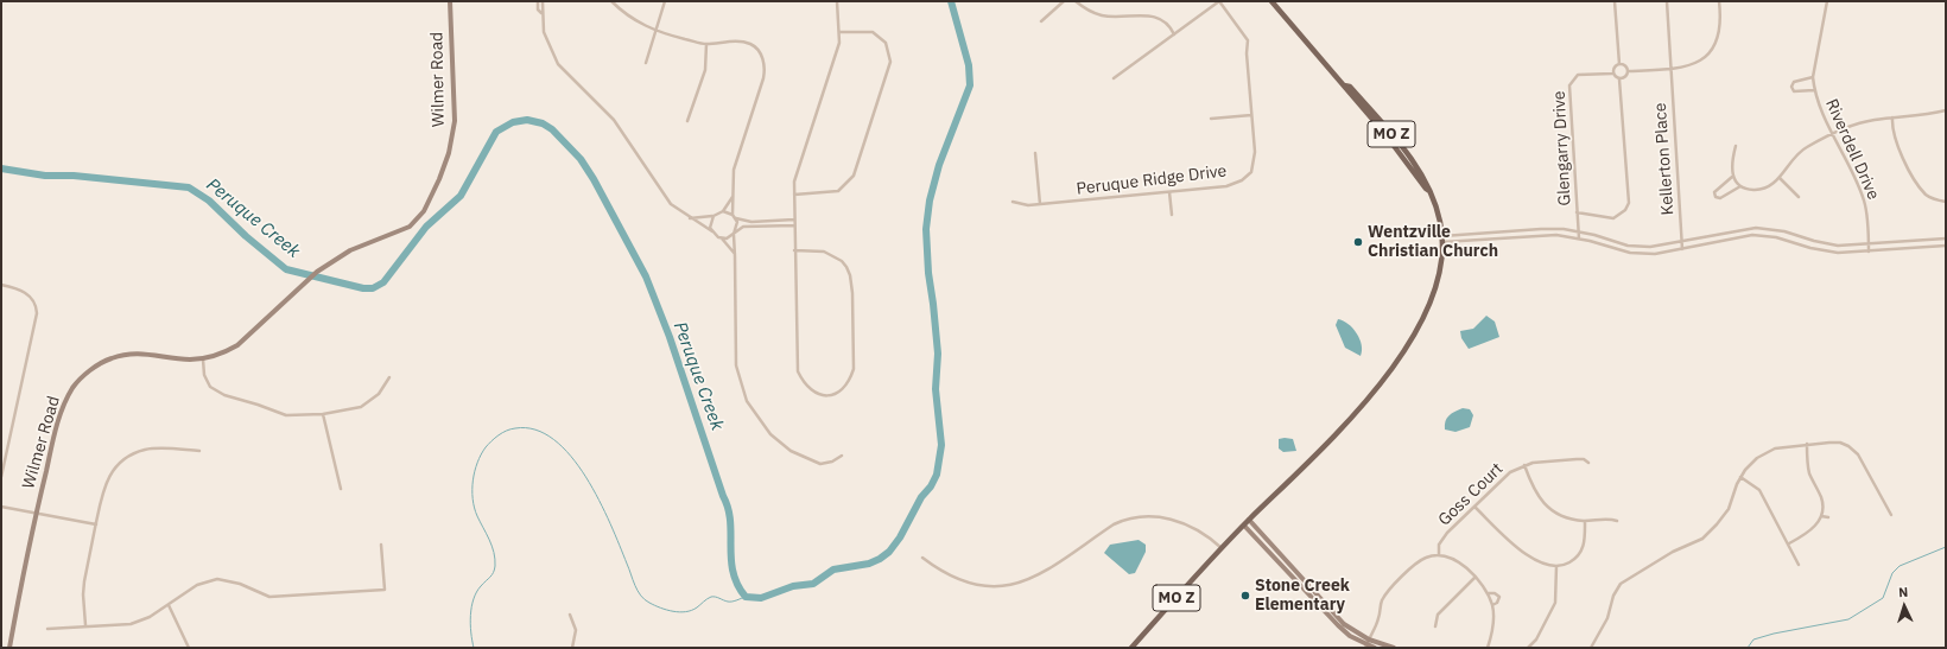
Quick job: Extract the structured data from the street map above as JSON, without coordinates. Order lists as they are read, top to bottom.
{
  "streets": {
    "main road": ["MO Z"],
    "street": [
      "Wilmer Road",
      "Glengarry Drive",
      "Riverdell Drive",
      "Kellerton Place",
      "Peruque Ridge Drive",
      "Goss Court"
    ]
  },
  "water": ["Peruque Creek"],
  "places": ["Wentzville Christian Church", "Stone Creek Elementary"],
  "north": "top"
}
